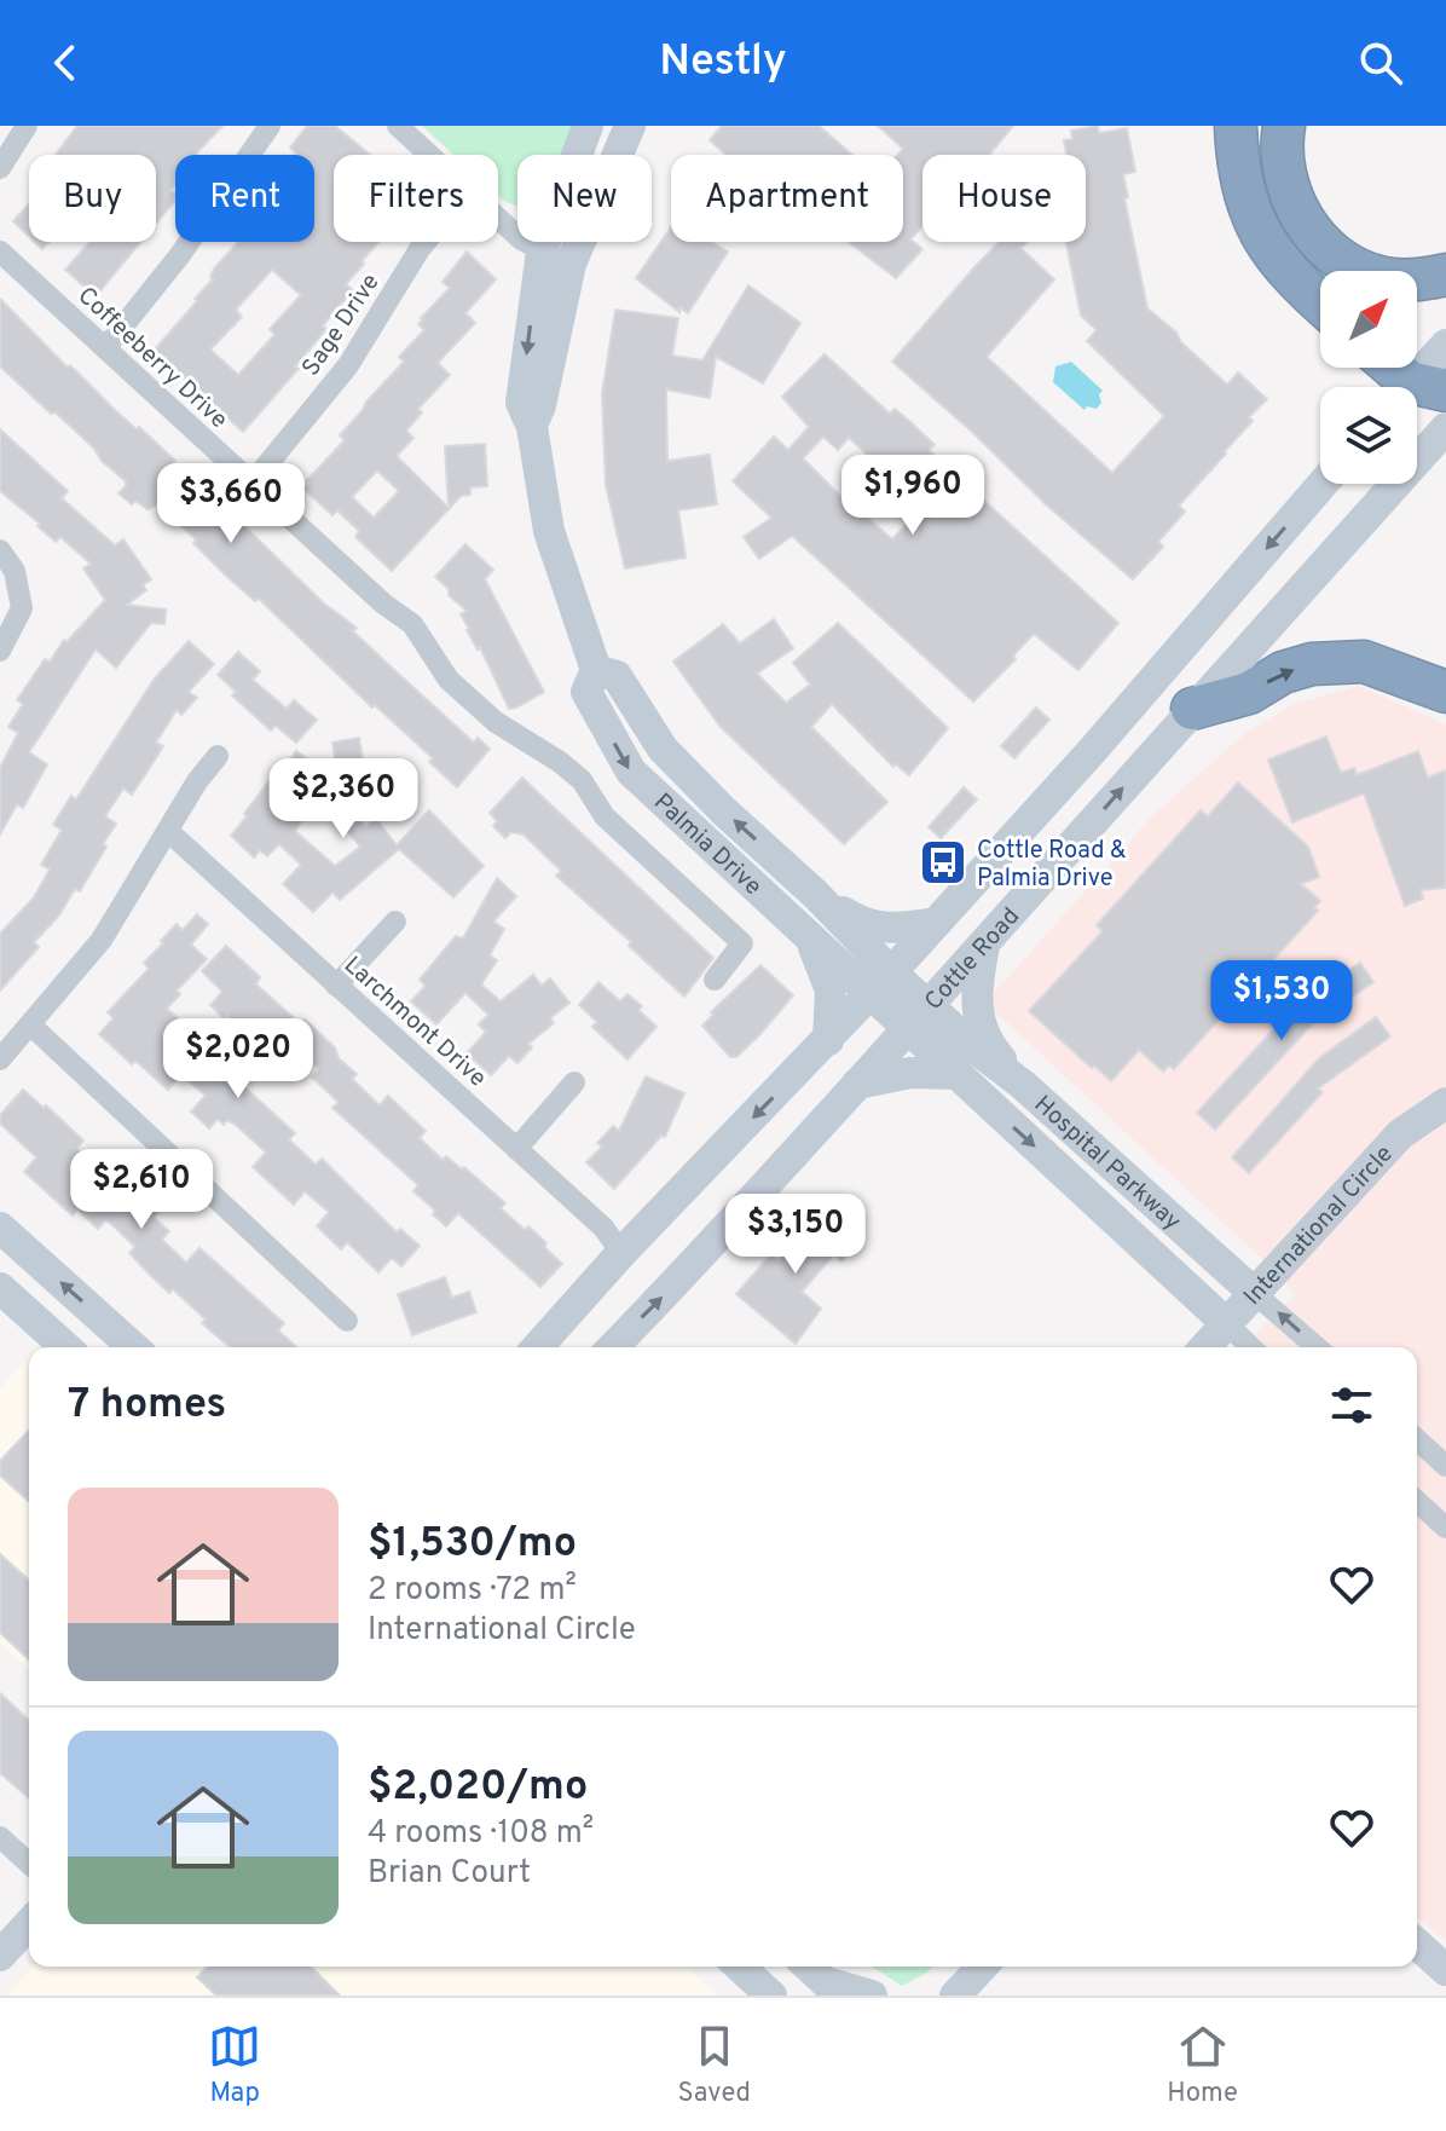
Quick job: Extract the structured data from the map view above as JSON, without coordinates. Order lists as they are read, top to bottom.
{
  "streets": {
    "main road": [
      "Palmia Drive",
      "Cottle Road",
      "Hospital Parkway",
      "International Circle"
    ],
    "street": ["Sage Drive", "Coffeeberry Drive", "Larchmont Drive"]
  },
  "crossings": [
    ["Sage Drive", "Coffeeberry Drive"],
    ["Palmia Drive", "Hospital Parkway"],
    ["Cottle Road", "Hospital Parkway"],
    ["Hospital Parkway", "International Circle"]
  ],
  "places": {
    "bus stop": ["Cottle Road & Palmia Drive"]
  },
  "north": "top right",
  "page": {
    "header": "Nestly",
    "chip": [
      "Buy",
      "Rent",
      "Filters",
      "New",
      "Apartment",
      "House"
    ],
    "price": [
      "$1,960",
      "$3,660",
      "$2,360",
      "$1,530",
      "$2,020",
      "$2,610",
      "$3,150"
    ],
    "heading": "7 homes",
    "list": [
      {
        "name": "$1,530/mo",
        "note": "2 rooms · 72 m² · International Circle"
      },
      {
        "name": "$2,020/mo",
        "note": "4 rooms · 108 m² · Brian Court"
      }
    ],
    "tabs": ["Map", "Saved", "Home"]
  }
}
